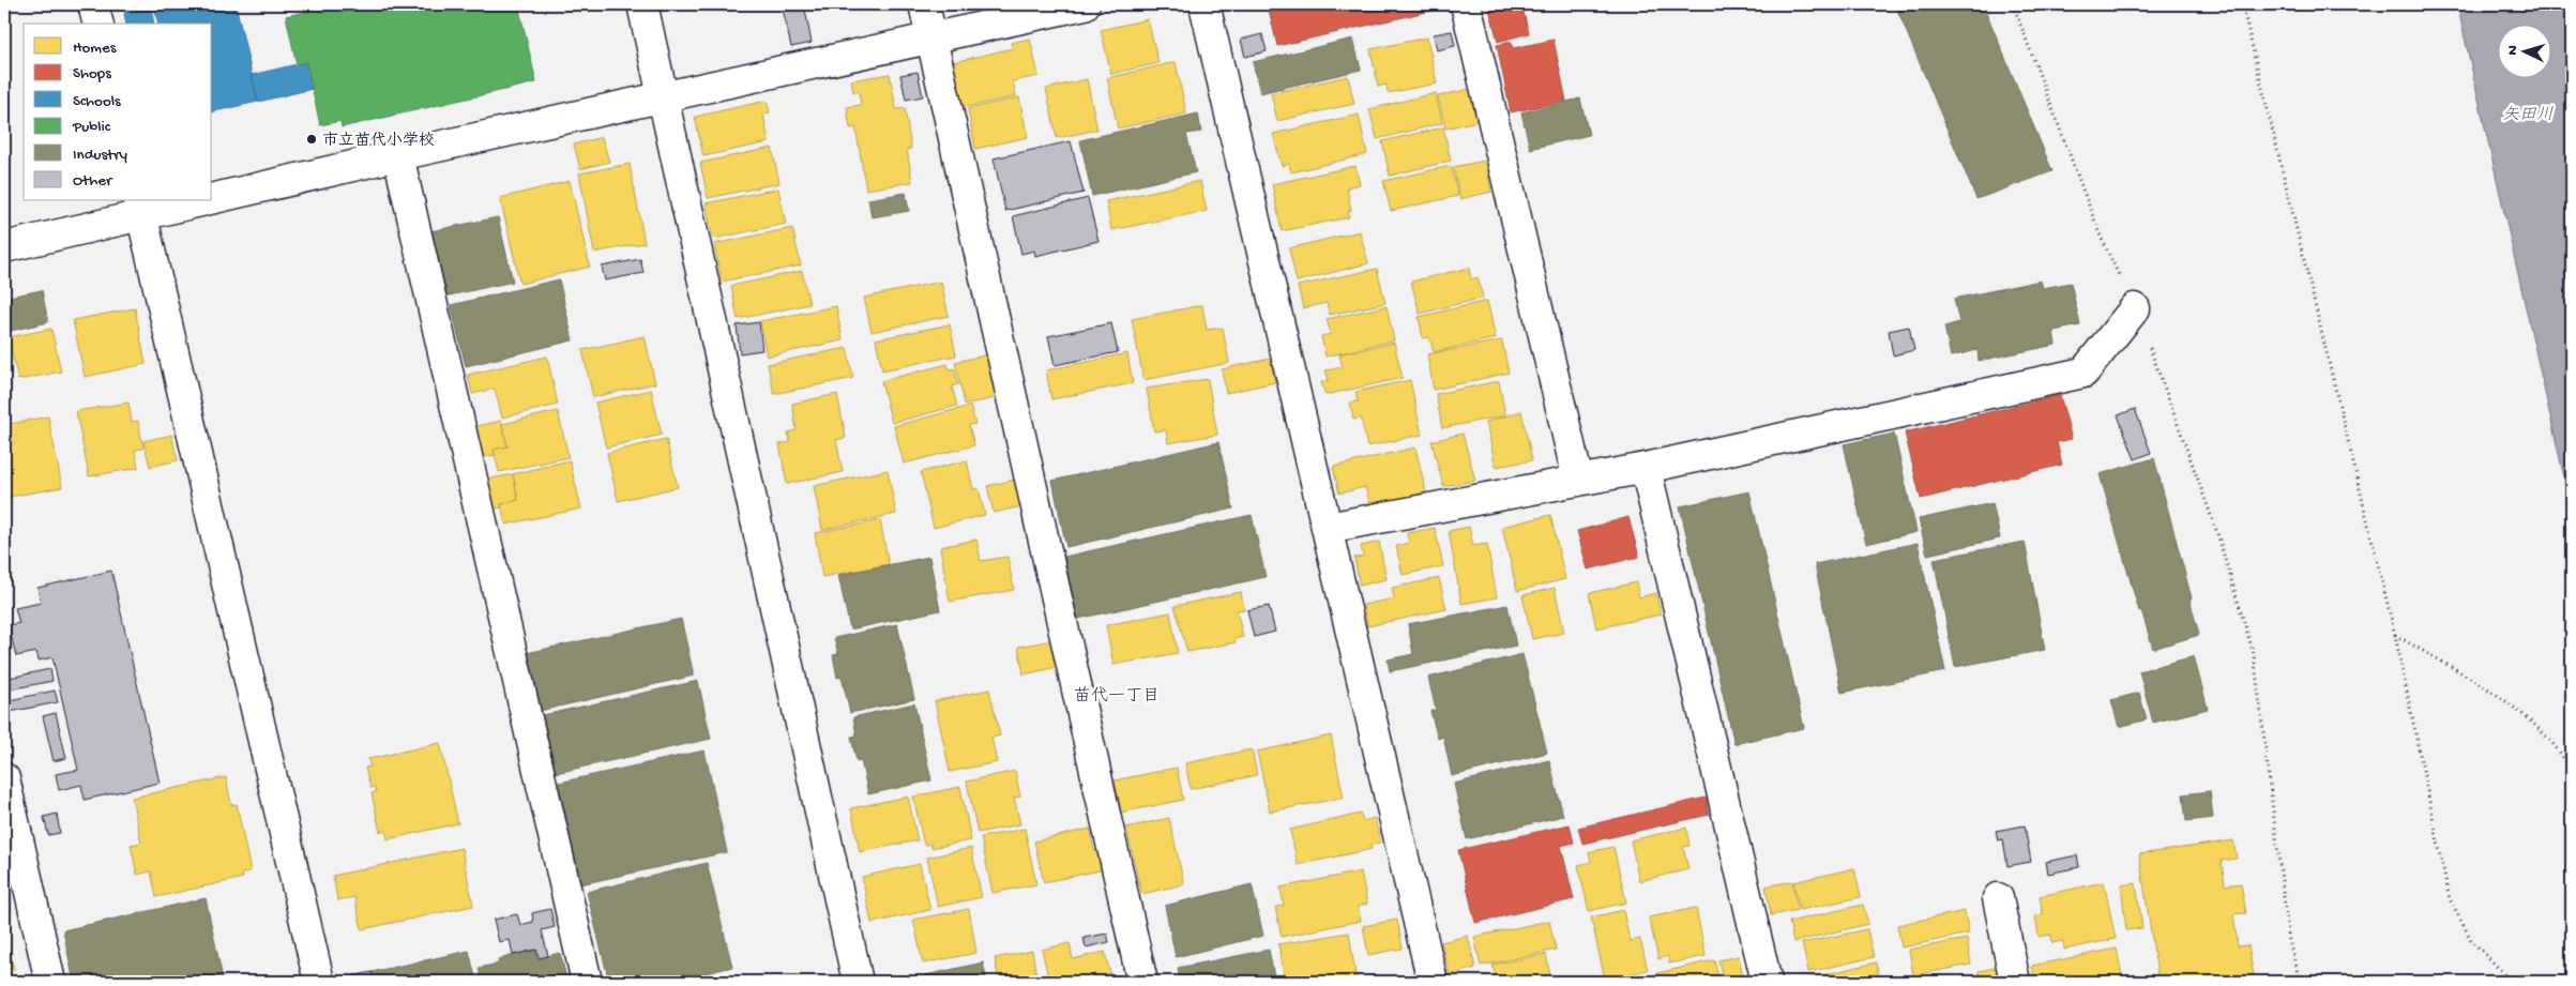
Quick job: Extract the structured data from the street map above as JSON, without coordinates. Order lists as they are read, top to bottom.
{
  "districts": ["苗代一丁目"],
  "water": ["矢田川"],
  "places": ["市立苗代小学校"],
  "legend": [
    "Homes",
    "Shops",
    "Schools",
    "Public",
    "Industry",
    "Other"
  ],
  "north": "left"
}
